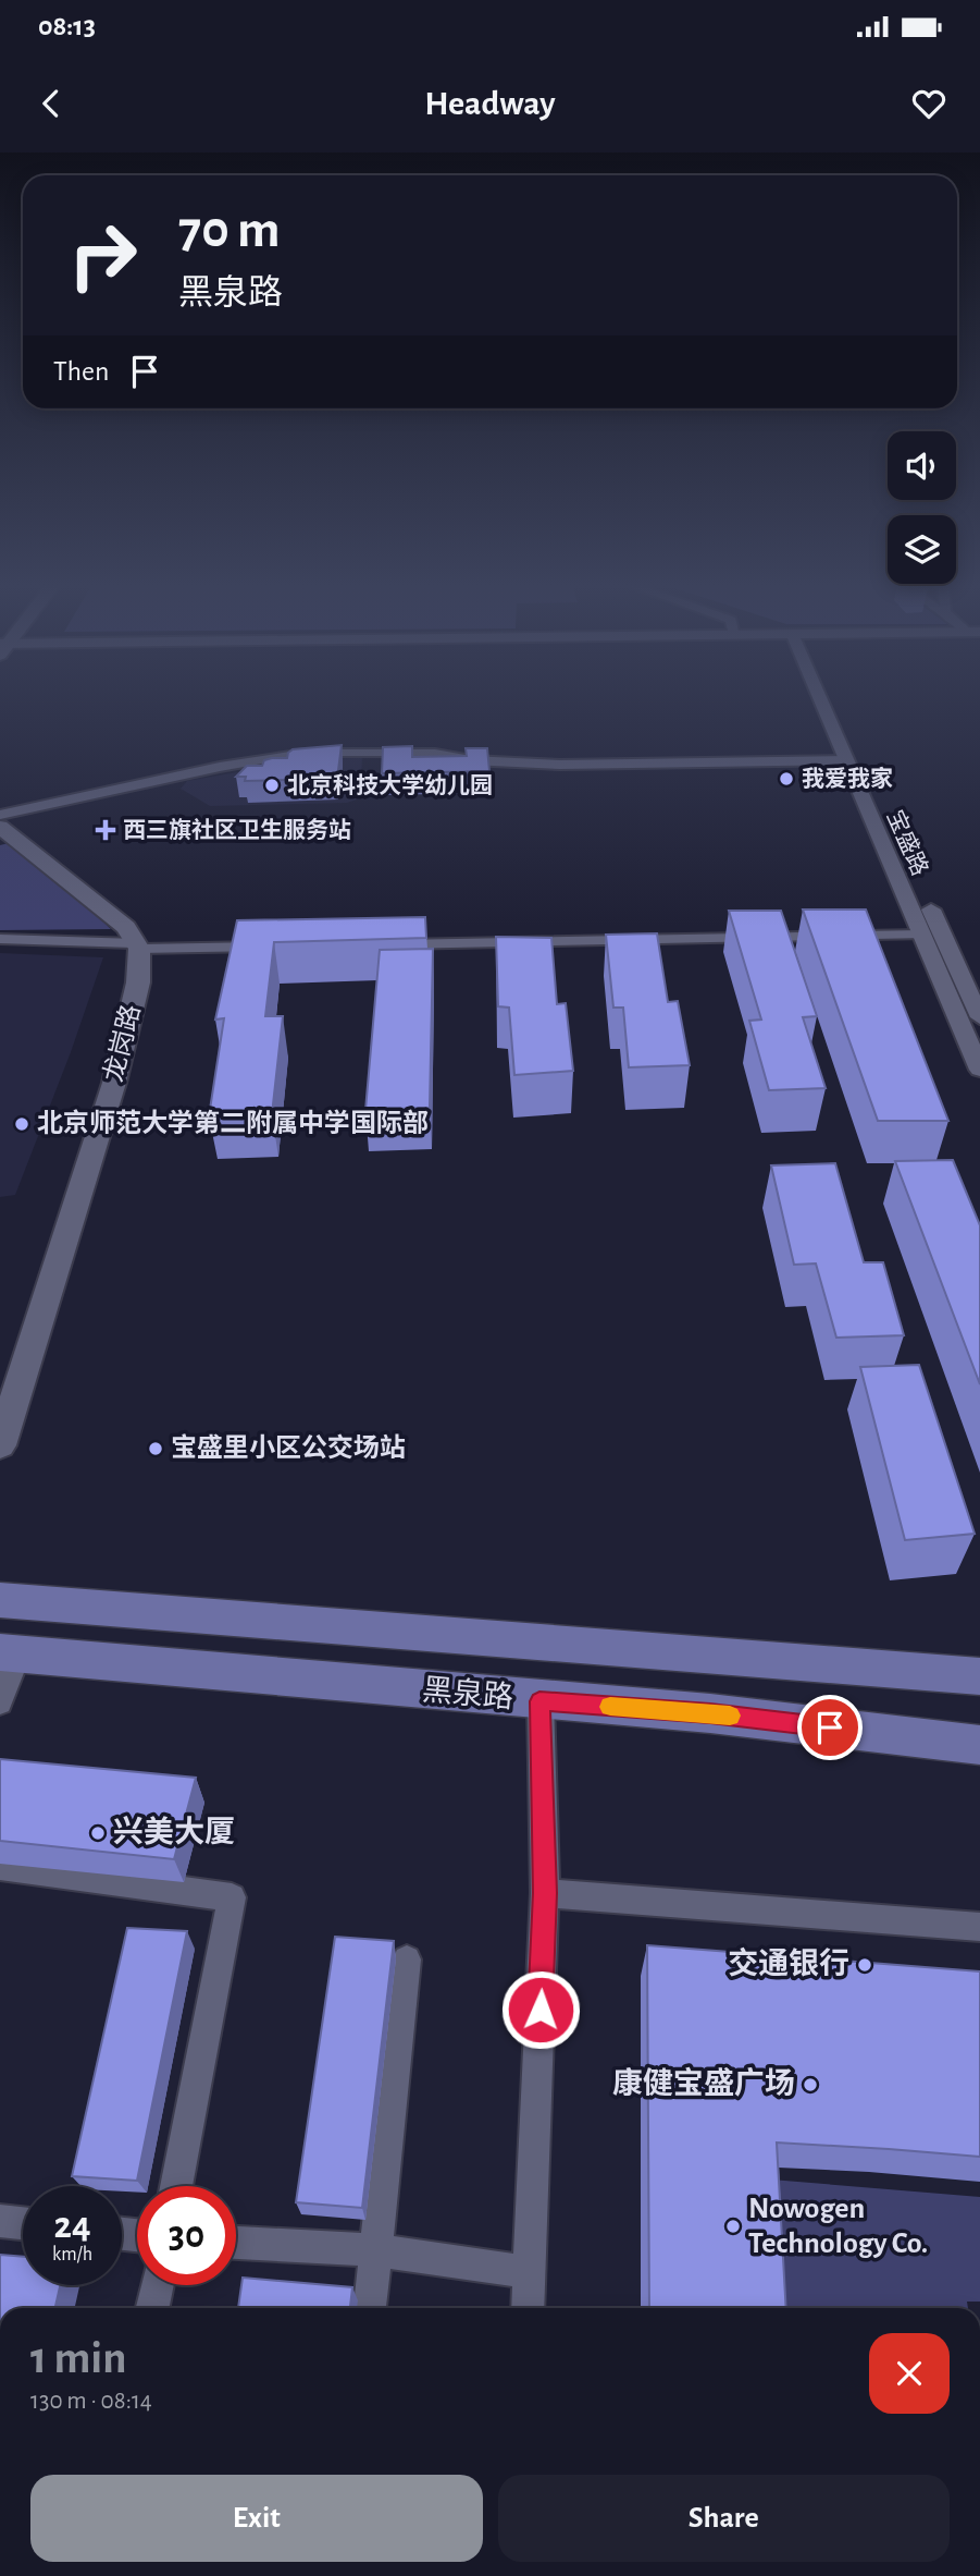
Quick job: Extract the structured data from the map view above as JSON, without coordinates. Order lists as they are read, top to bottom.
{
  "streets": {
    "main road": ["龙岗路", "黑泉路"],
    "street": ["宝盛路"]
  },
  "places": {
    "other": [
      "我爱我家",
      "北京科技大学幼儿园",
      "北京师范大学第二附属中学国际部",
      "宝盛里小区公交场站",
      "兴美大厦",
      "交通银行",
      "康健宝盛广场",
      "Nowogen Technology Co."
    ],
    "health": ["西三旗社区卫生服务站"]
  },
  "page": {
    "status": "08:13",
    "header": "Headway",
    "turn": ["70 m", "黑泉路"],
    "then": "Then",
    "speed": "24 km/h",
    "limit": "30",
    "heading": ["1 min", "130 m · 08:14"],
    "buttons": ["Exit", "Share"]
  }
}
